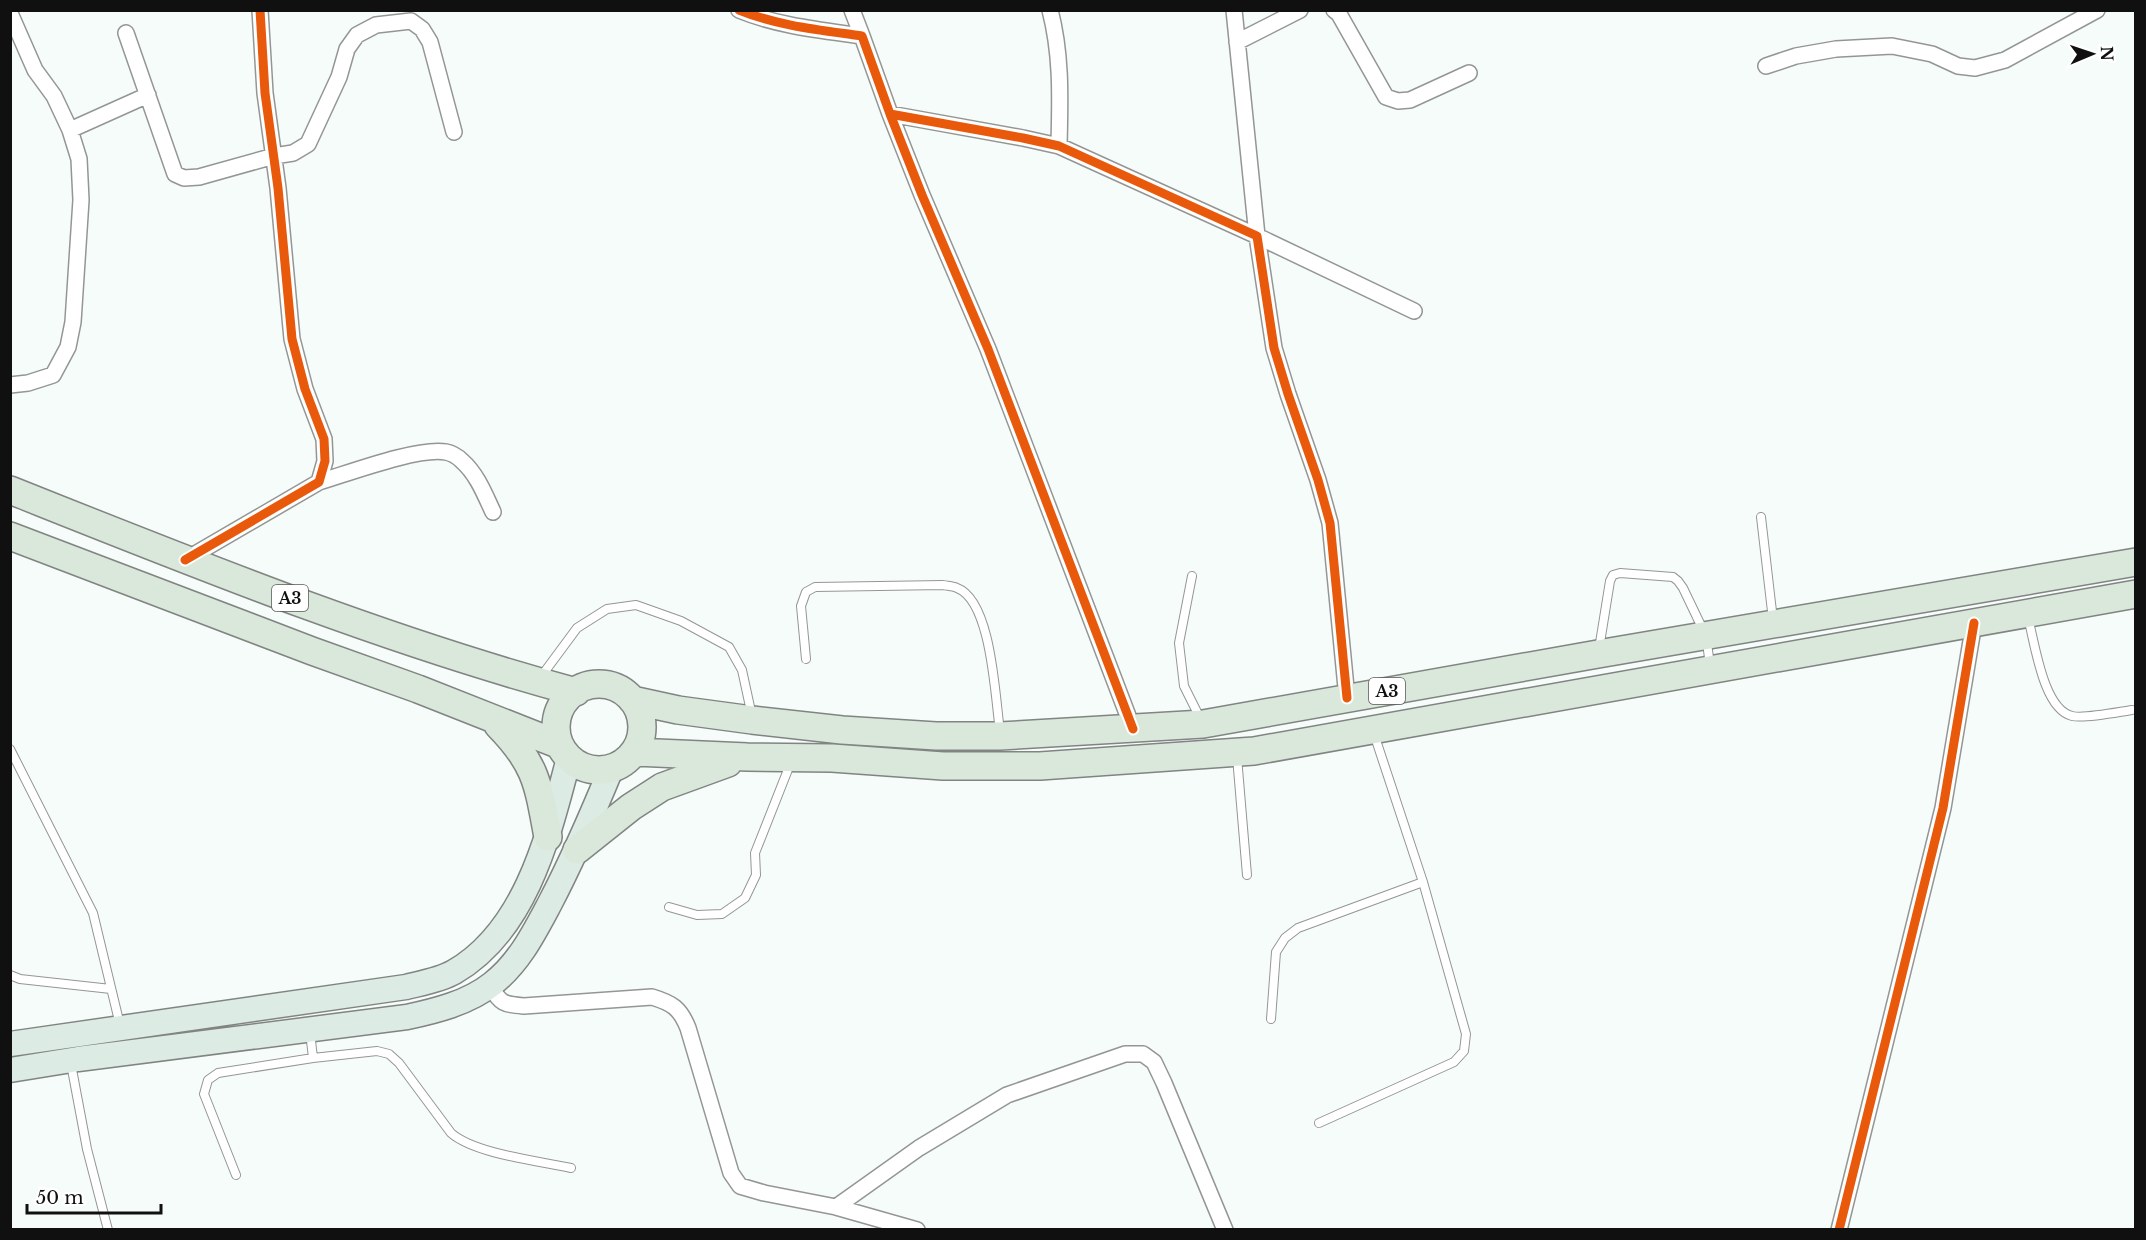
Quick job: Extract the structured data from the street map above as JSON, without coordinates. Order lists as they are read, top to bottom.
{
  "streets": {
    "highway": ["A3"]
  },
  "scale_bar": "50 m",
  "north": "right"
}
